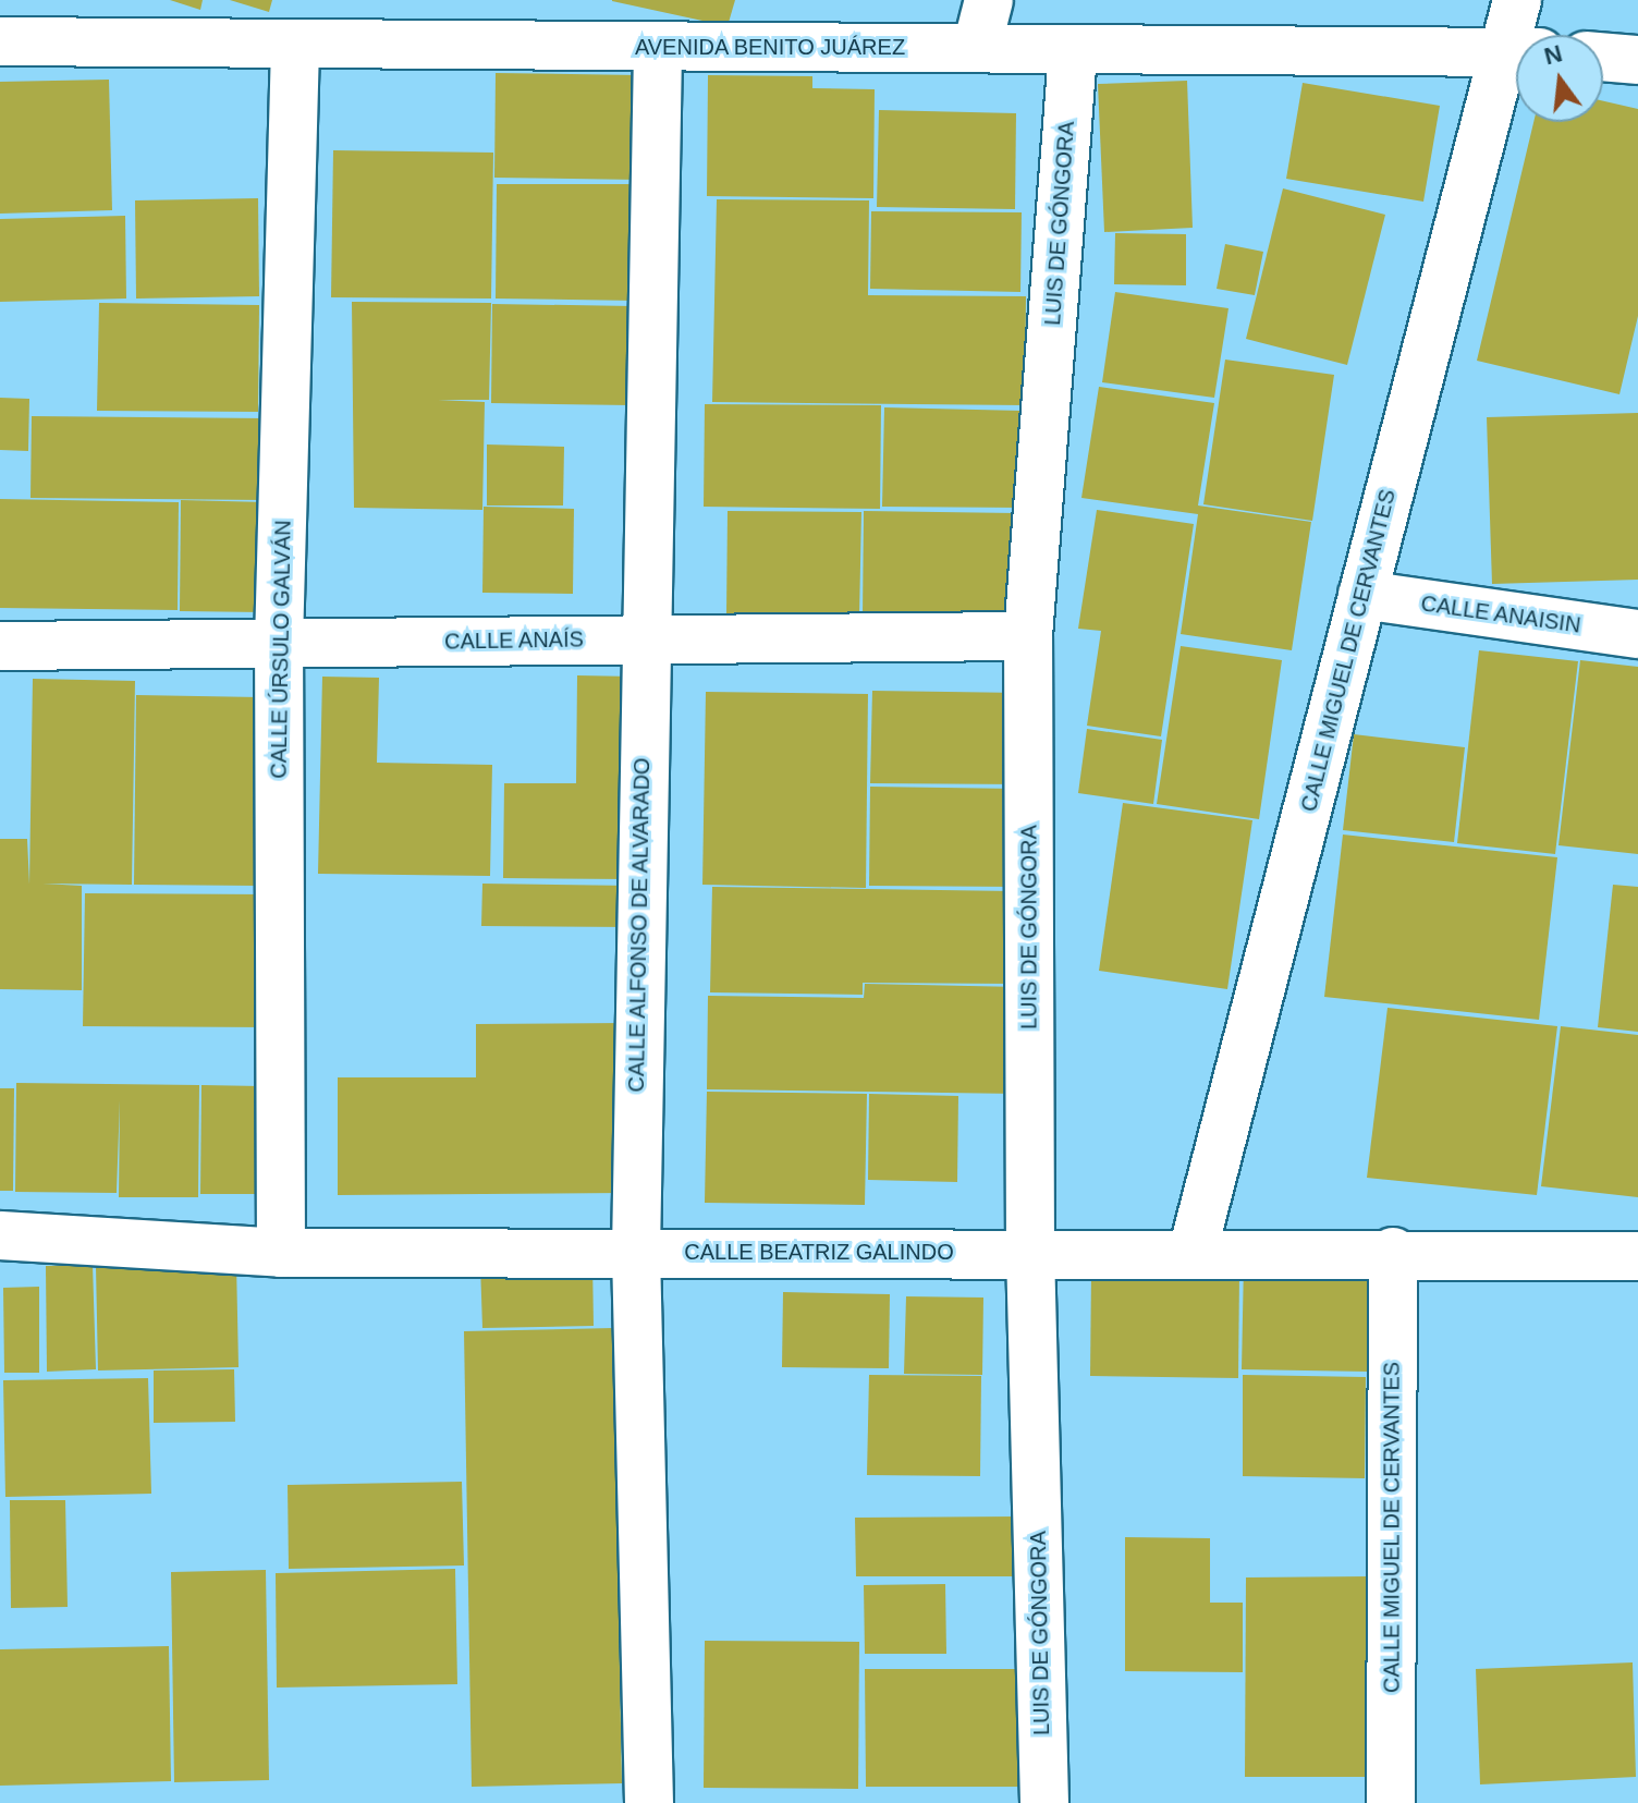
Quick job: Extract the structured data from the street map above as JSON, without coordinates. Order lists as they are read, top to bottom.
{
  "streets": {
    "street": [
      "AVENIDA BENITO JUÁREZ",
      "LUIS DE GÓNGORA",
      "CALLE ANAISIN",
      "CALLE ANAÍS",
      "CALLE ÚRSULO GALVÁN",
      "CALLE MIGUEL DE CERVANTES",
      "CALLE ALFONSO DE ALVARADO",
      "CALLE BEATRIZ GALINDO"
    ]
  },
  "crossings": [
    ["AVENIDA BENITO JUÁREZ", "LUIS DE GÓNGORA"],
    ["AVENIDA BENITO JUÁREZ", "CALLE ÚRSULO GALVÁN"],
    ["AVENIDA BENITO JUÁREZ", "CALLE ALFONSO DE ALVARADO"],
    ["LUIS DE GÓNGORA", "CALLE ANAÍS"],
    ["LUIS DE GÓNGORA", "CALLE BEATRIZ GALINDO"],
    ["CALLE ANAISIN", "CALLE MIGUEL DE CERVANTES"],
    ["CALLE ANAÍS", "CALLE ÚRSULO GALVÁN"],
    ["CALLE ANAÍS", "CALLE ALFONSO DE ALVARADO"],
    ["CALLE ÚRSULO GALVÁN", "CALLE BEATRIZ GALINDO"],
    ["CALLE MIGUEL DE CERVANTES", "CALLE BEATRIZ GALINDO"],
    ["CALLE ALFONSO DE ALVARADO", "CALLE BEATRIZ GALINDO"]
  ],
  "north": "top"
}
